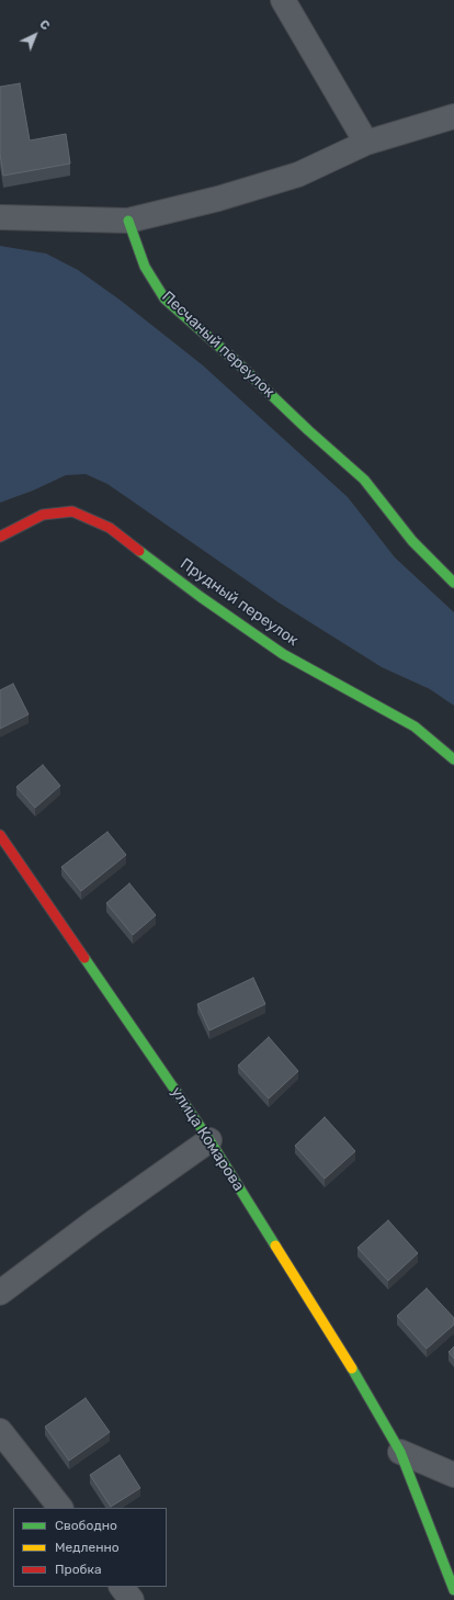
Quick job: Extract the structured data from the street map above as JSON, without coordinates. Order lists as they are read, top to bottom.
{
  "streets": {
    "street": ["Песчаный переулок", "Прудный переулок", "улица Комарова"]
  },
  "legend": ["Свободно", "Медленно", "Пробка"],
  "north": "top right"
}
